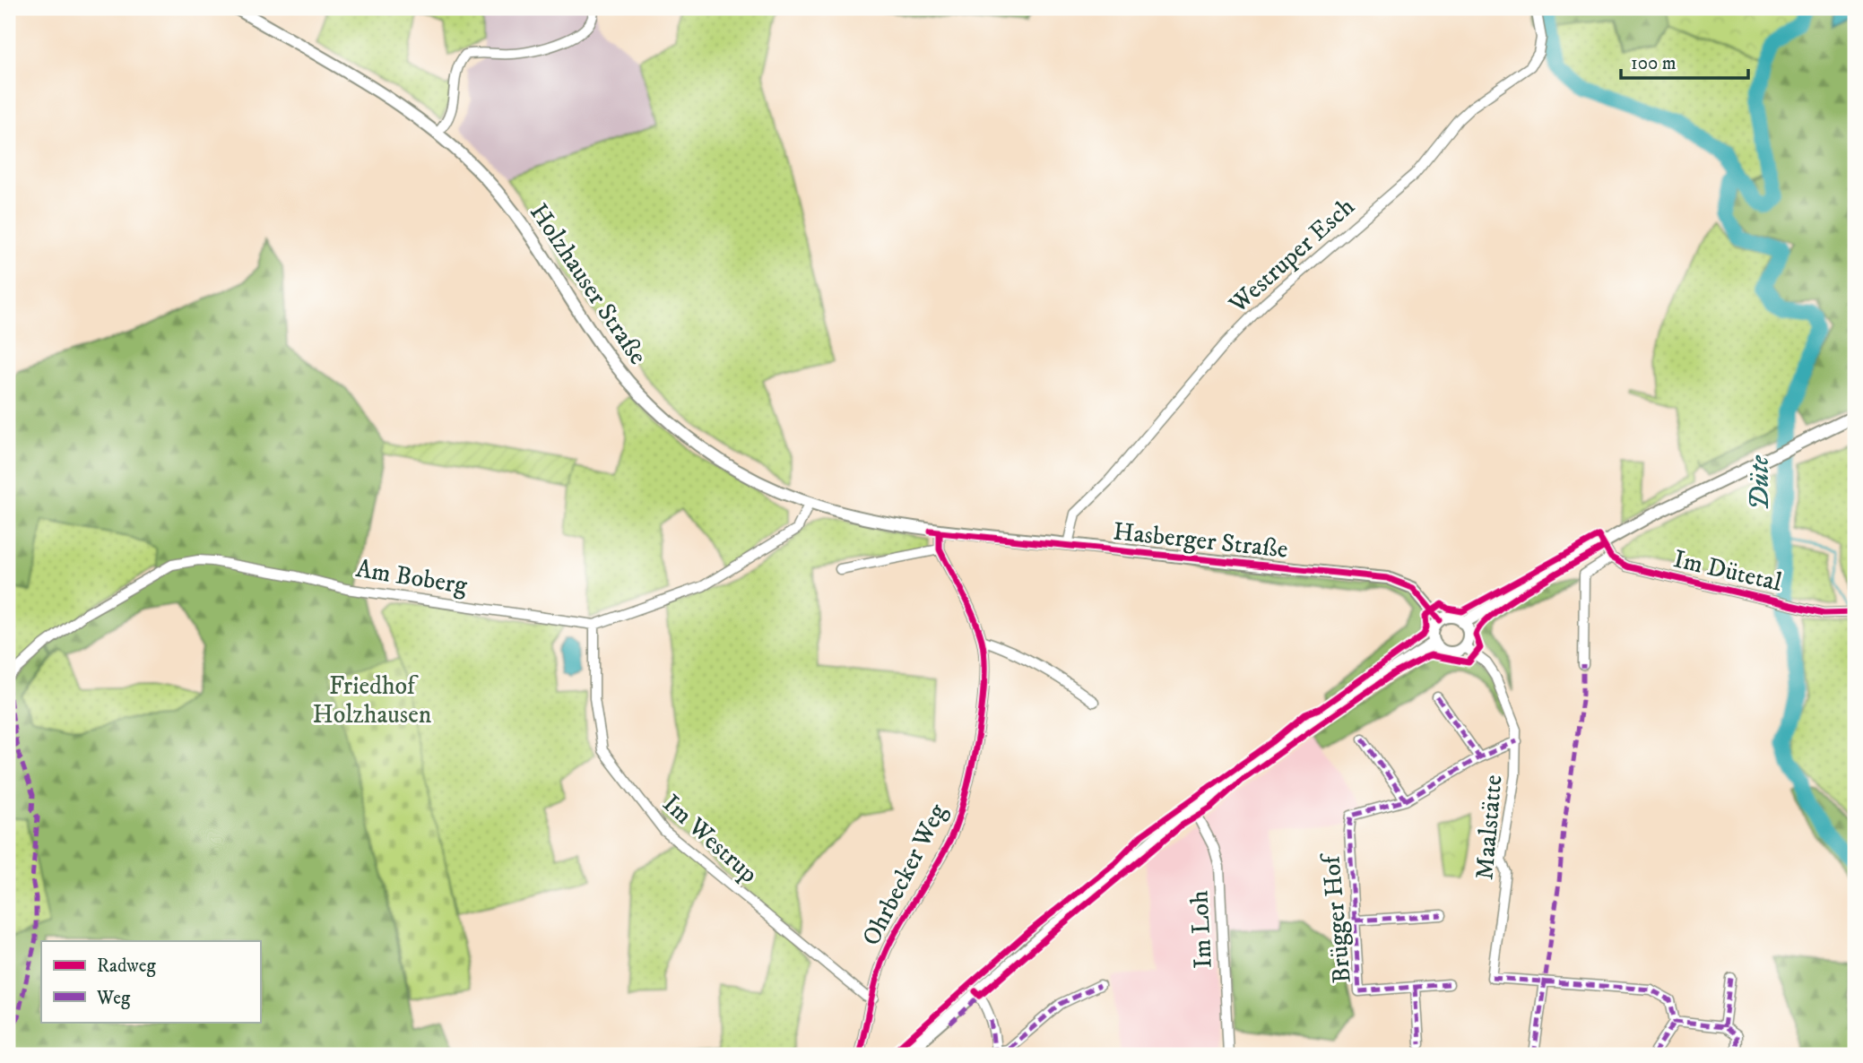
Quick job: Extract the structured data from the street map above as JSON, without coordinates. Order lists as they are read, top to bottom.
{
  "streets": {
    "street": [
      "Westruper Esch",
      "Holzhauser Straße",
      "Hasberger Straße",
      "Im Dütetal",
      "Am Boberg",
      "Maalstätte",
      "Im Westrup",
      "Ohrbecker Weg",
      "Brügger Hof",
      "Im Loh"
    ]
  },
  "crossings": [
    ["Westruper Esch", "Hasberger Straße"],
    ["Holzhauser Straße", "Hasberger Straße"],
    ["Holzhauser Straße", "Am Boberg"],
    ["Holzhauser Straße", "Ohrbecker Weg"],
    ["Hasberger Straße", "Maalstätte"],
    ["Hasberger Straße", "Ohrbecker Weg"],
    ["Am Boberg", "Im Westrup"],
    ["Maalstätte", "Brügger Hof"],
    ["Im Westrup", "Ohrbecker Weg"]
  ],
  "water": ["Düte"],
  "parks": ["Friedhof Holzhausen"],
  "legend": ["Radweg", "Weg"],
  "scale_bar": "100 m"
}
